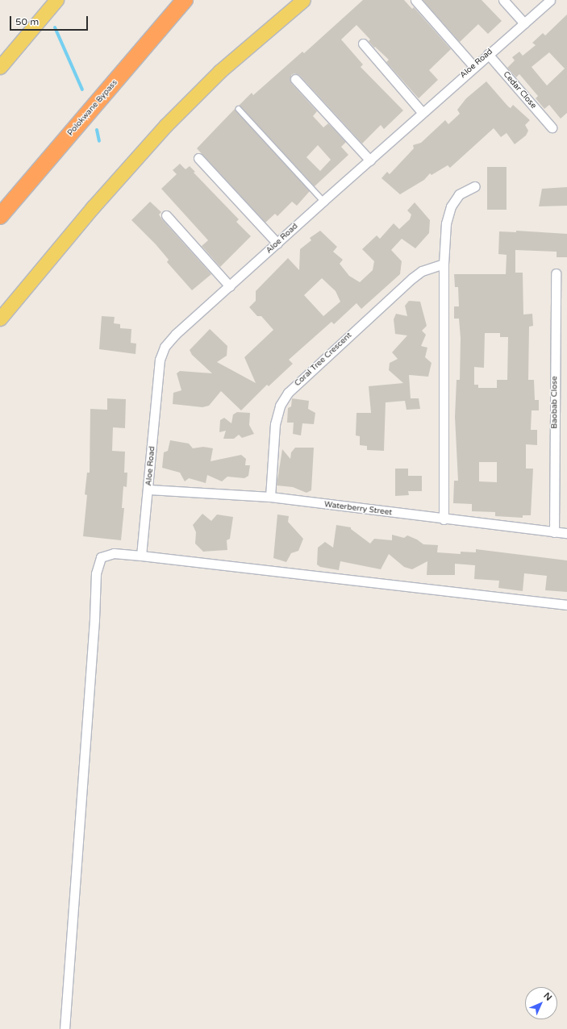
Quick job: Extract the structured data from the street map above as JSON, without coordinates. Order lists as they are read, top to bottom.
{
  "streets": {
    "highway": ["Polokwane Bypass"],
    "street": [
      "Aloe Road",
      "Cedar Close",
      "Coral Tree Crescent",
      "Baobab Close",
      "Waterberry Street"
    ]
  },
  "crossings": [
    ["Aloe Road", "Cedar Close"],
    ["Aloe Road", "Waterberry Street"],
    ["Coral Tree Crescent", "Waterberry Street"],
    ["Baobab Close", "Waterberry Street"]
  ],
  "scale_bar": "50 m",
  "north": "top right"
}
